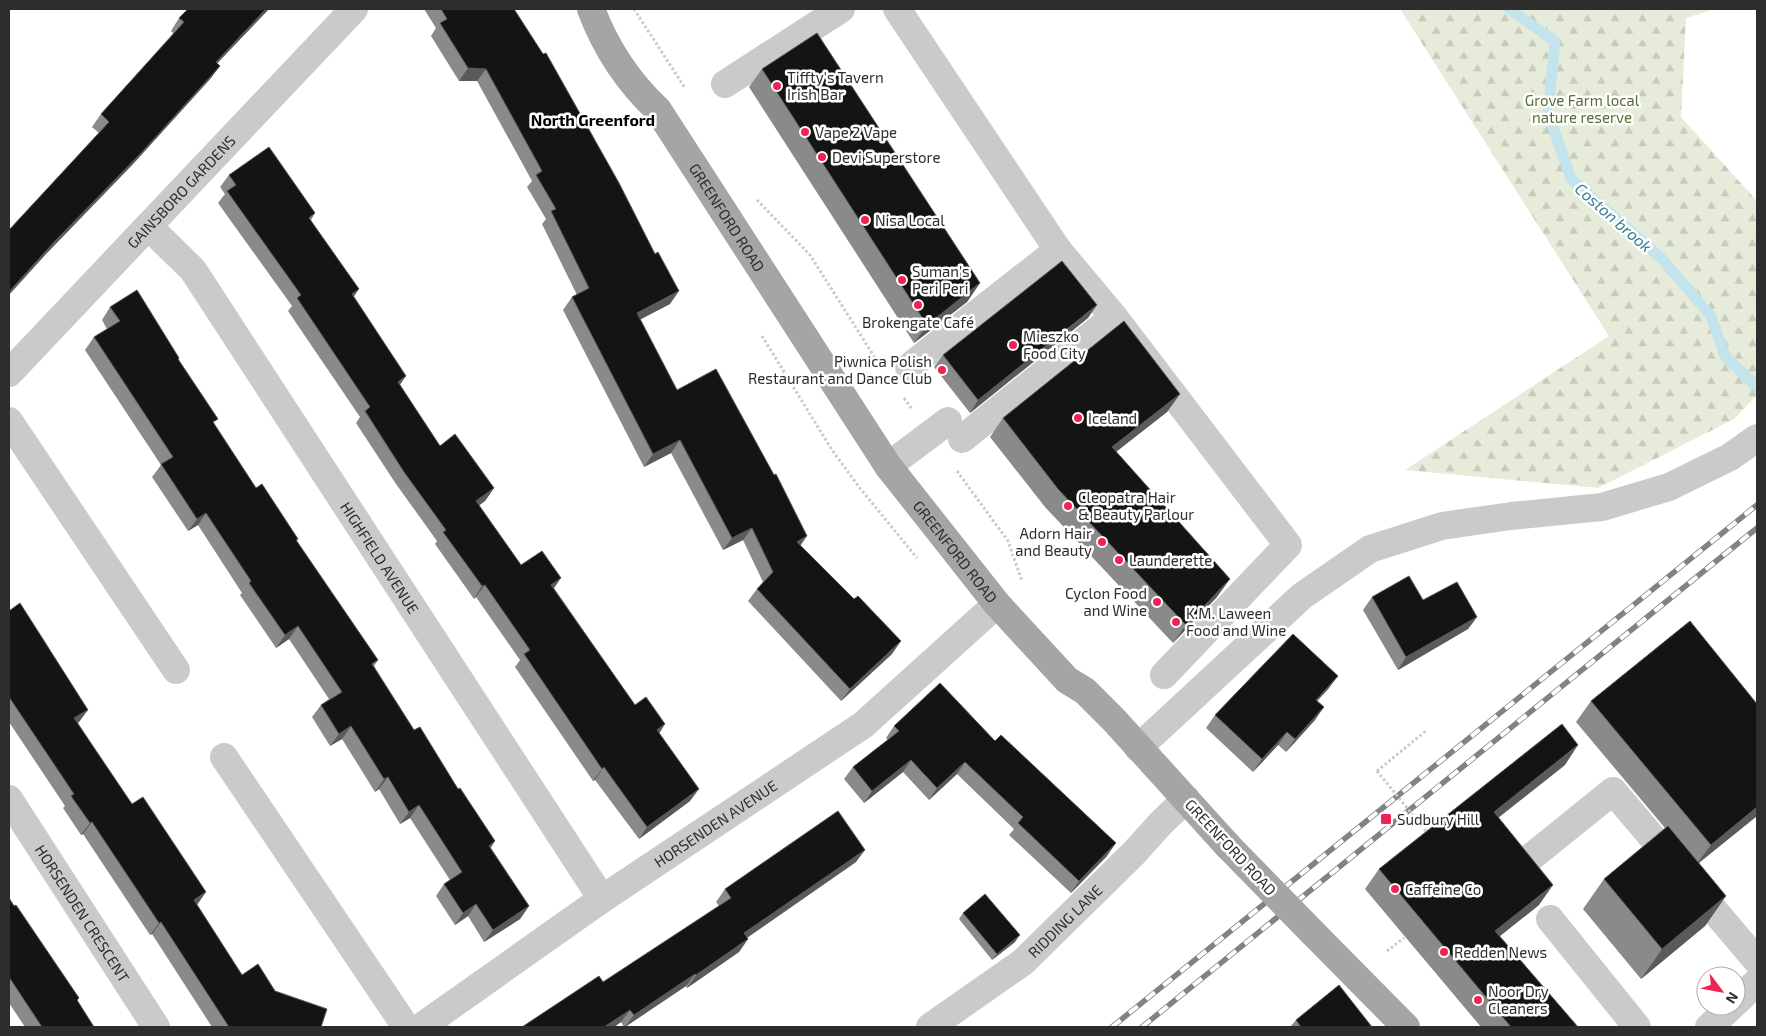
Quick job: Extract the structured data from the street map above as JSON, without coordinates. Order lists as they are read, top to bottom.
{
  "streets": {
    "main road": ["GREENFORD ROAD"],
    "street": [
      "GAINSBORO GARDENS",
      "HIGHFIELD AVENUE",
      "HORSENDEN AVENUE",
      "HORSENDEN CRESCENT",
      "RIDDING LANE"
    ]
  },
  "crossings": [
    ["GAINSBORO GARDENS", "HIGHFIELD AVENUE"],
    ["GREENFORD ROAD", "HORSENDEN AVENUE"],
    ["GREENFORD ROAD", "RIDDING LANE"],
    ["HIGHFIELD AVENUE", "HORSENDEN AVENUE"]
  ],
  "districts": ["North Greenford"],
  "water": ["Coston brook"],
  "parks": ["Grove Farm local nature reserve"],
  "places": {
    "other": [
      "Tiffty's Tavern Irish Bar",
      "Vape 2 Vape",
      "Devi Superstore",
      "Nisa Local",
      "Suman's Peri Peri",
      "Brokengate Café",
      "Mieszko Food City",
      "Piwnica Polish Restaurant and Dance Club",
      "Iceland",
      "Cleopatra Hair & Beauty Parlour",
      "Adorn Hair and Beauty",
      "Launderette",
      "Cyclon Food and Wine",
      "K.M. Laween Food and Wine",
      "Caffeine Co",
      "Redden News",
      "Noor Dry Cleaners"
    ],
    "transit": ["Sudbury Hill"]
  },
  "north": "bottom right"
}
